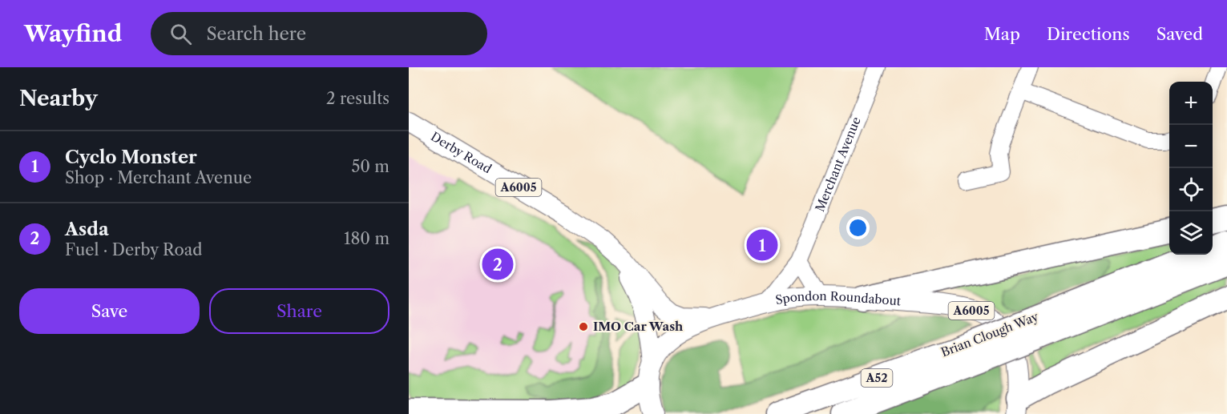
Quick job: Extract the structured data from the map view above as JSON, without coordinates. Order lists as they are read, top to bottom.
{
  "streets": {
    "highway": ["Brian Clough Way", "A52"],
    "main road": ["Derby Road", "A6005", "Spondon Roundabout"],
    "street": ["Merchant Avenue"]
  },
  "crossings": [
    ["Derby Road", "A6005"],
    ["Derby Road", "Spondon Roundabout"],
    ["Merchant Avenue", "Spondon Roundabout"],
    ["A6005", "Spondon Roundabout"]
  ],
  "places": ["IMO Car Wash"],
  "page": {
    "header": "Wayfind",
    "search": "Search here",
    "nav": ["Map", "Directions", "Saved"],
    "heading": ["Nearby", "2 results"],
    "map_buttons": ["+", "−"],
    "list": [
      {
        "mark": "1",
        "name": "Cyclo Monster",
        "note": "Shop · Merchant Avenue",
        "value": "50 m"
      },
      {
        "mark": "2",
        "name": "Asda",
        "note": "Fuel · Derby Road",
        "value": "180 m"
      }
    ],
    "pins": ["1", "2"],
    "buttons": ["Save", "Share"]
  }
}
